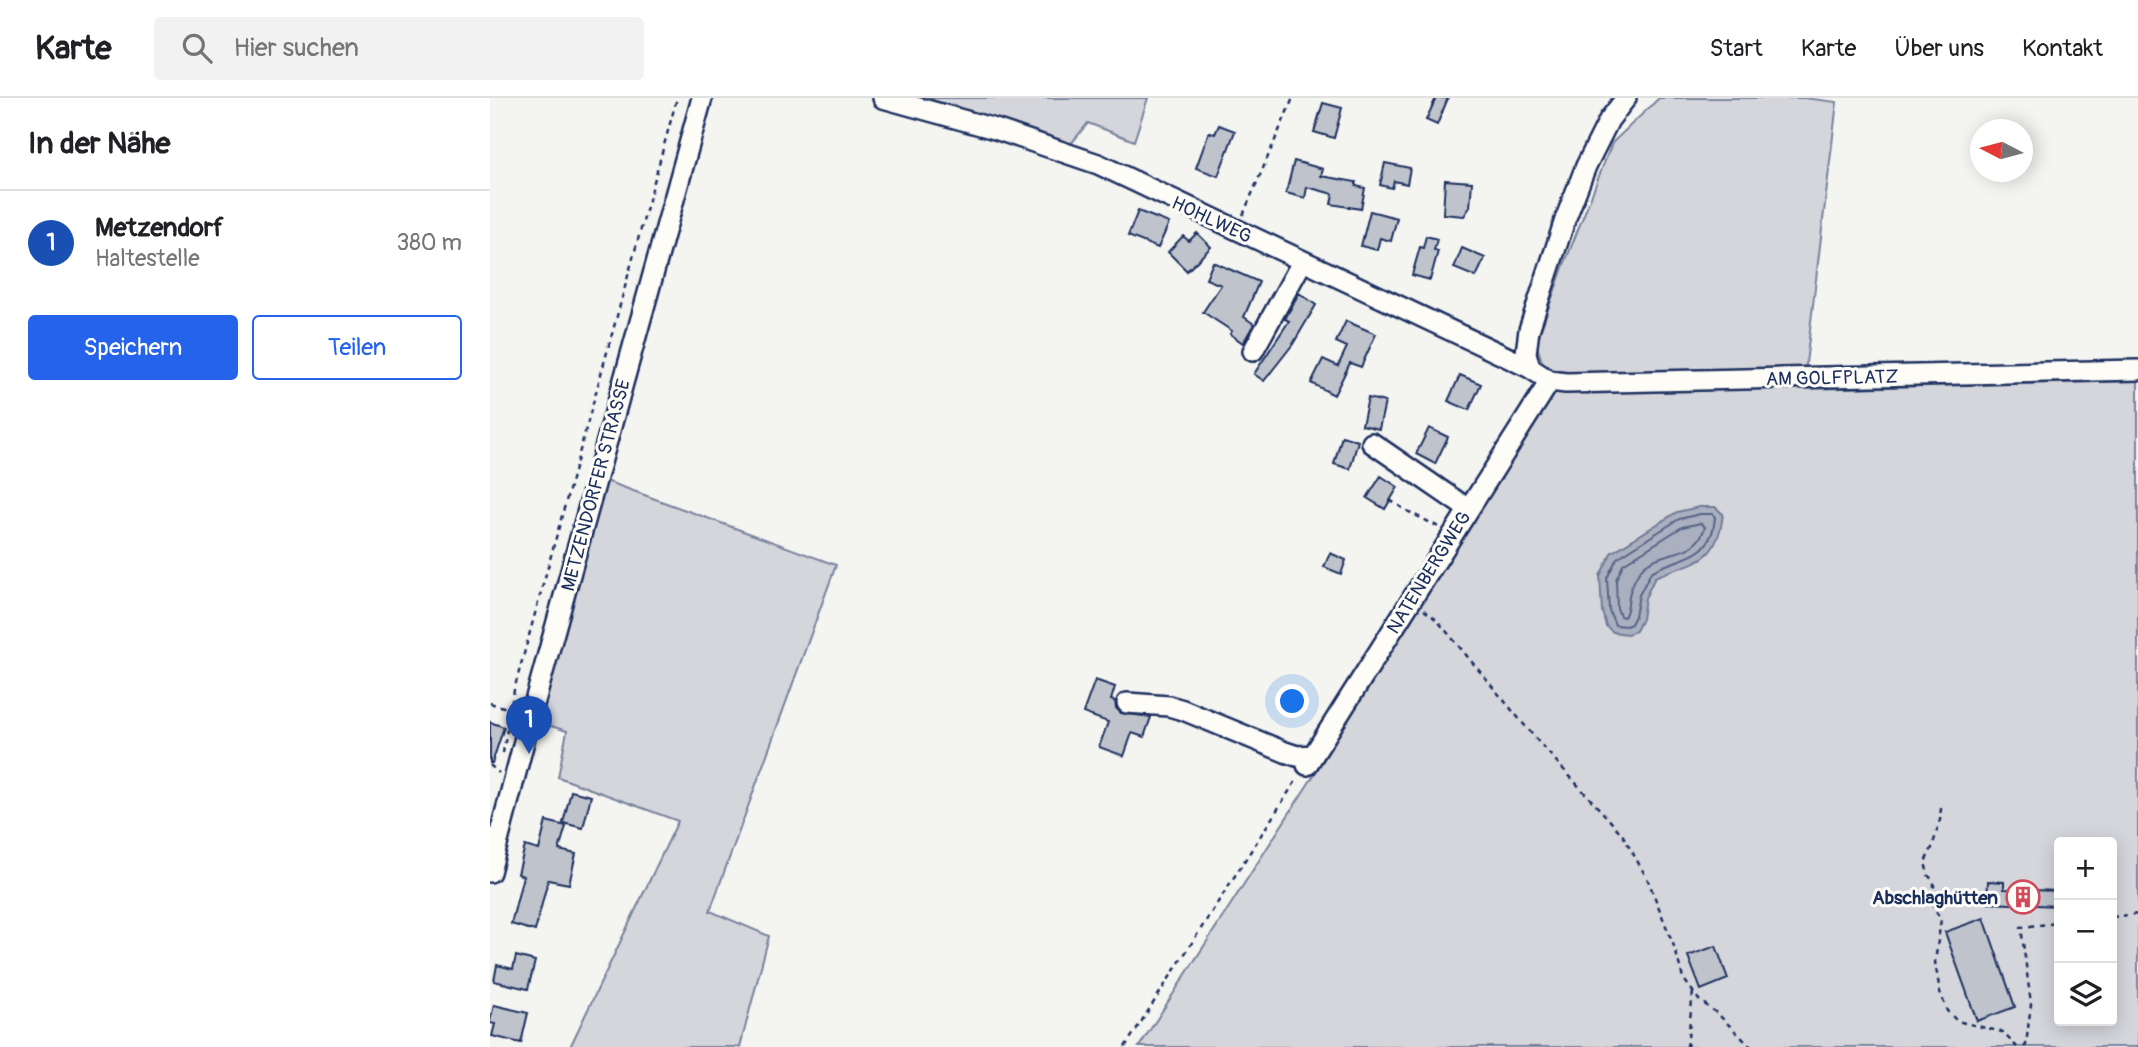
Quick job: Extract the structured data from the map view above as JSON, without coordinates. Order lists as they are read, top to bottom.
{
  "streets": {
    "street": [
      "HOHLWEG",
      "AM GOLFPLATZ",
      "METZENDORFER STRASSE",
      "NATENBERGWEG"
    ]
  },
  "crossings": [
    ["HOHLWEG", "AM GOLFPLATZ"],
    ["AM GOLFPLATZ", "NATENBERGWEG"]
  ],
  "places": {
    "building": ["Abschlaghütten"]
  },
  "north": "left",
  "page": {
    "header": "Karte",
    "search": "Hier suchen",
    "nav": [
      "Start",
      "Karte",
      "Über uns",
      "Kontakt"
    ],
    "heading": "In der Nähe",
    "list": [
      {
        "mark": "1",
        "name": "Metzendorf",
        "note": "Haltestelle",
        "value": "380 m"
      }
    ],
    "buttons": ["Speichern", "Teilen"],
    "pins": "1",
    "map_buttons": ["+", "−"]
  }
}
